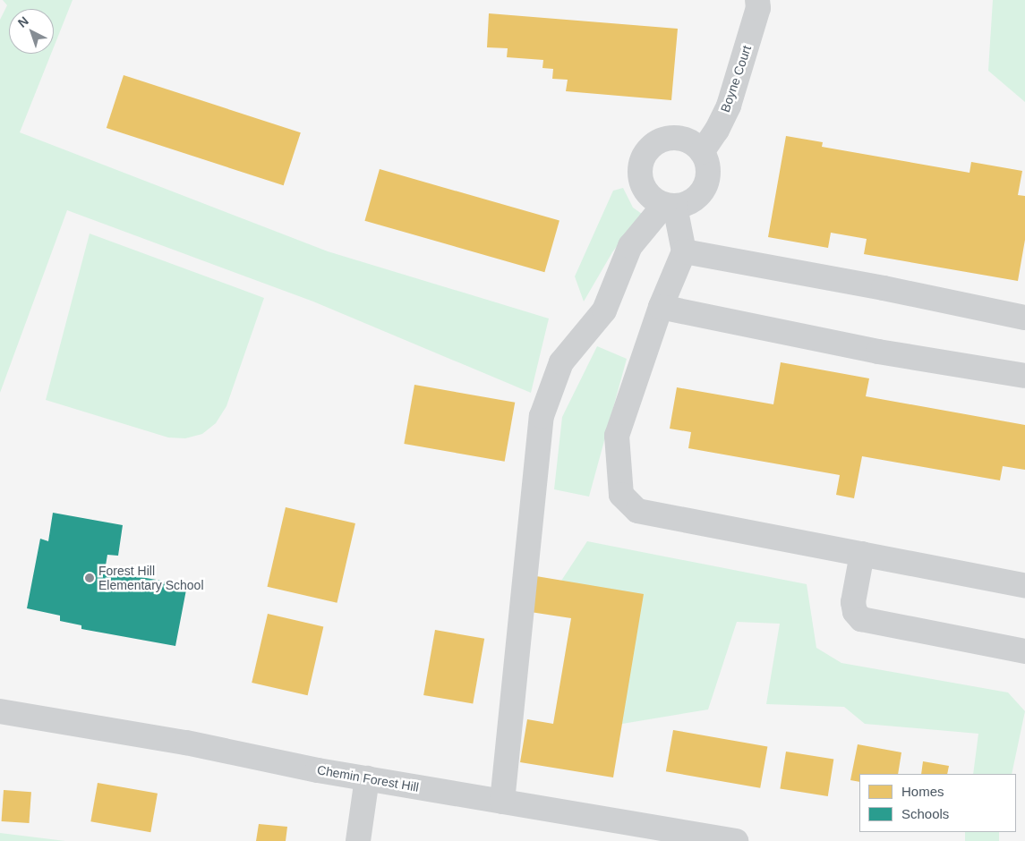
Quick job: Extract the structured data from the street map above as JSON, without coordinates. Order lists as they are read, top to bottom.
{
  "streets": {
    "street": ["Boyne Court", "Chemin Forest Hill"]
  },
  "places": ["Forest Hill Elementary School"],
  "legend": ["Homes", "Schools"],
  "north": "top left"
}
